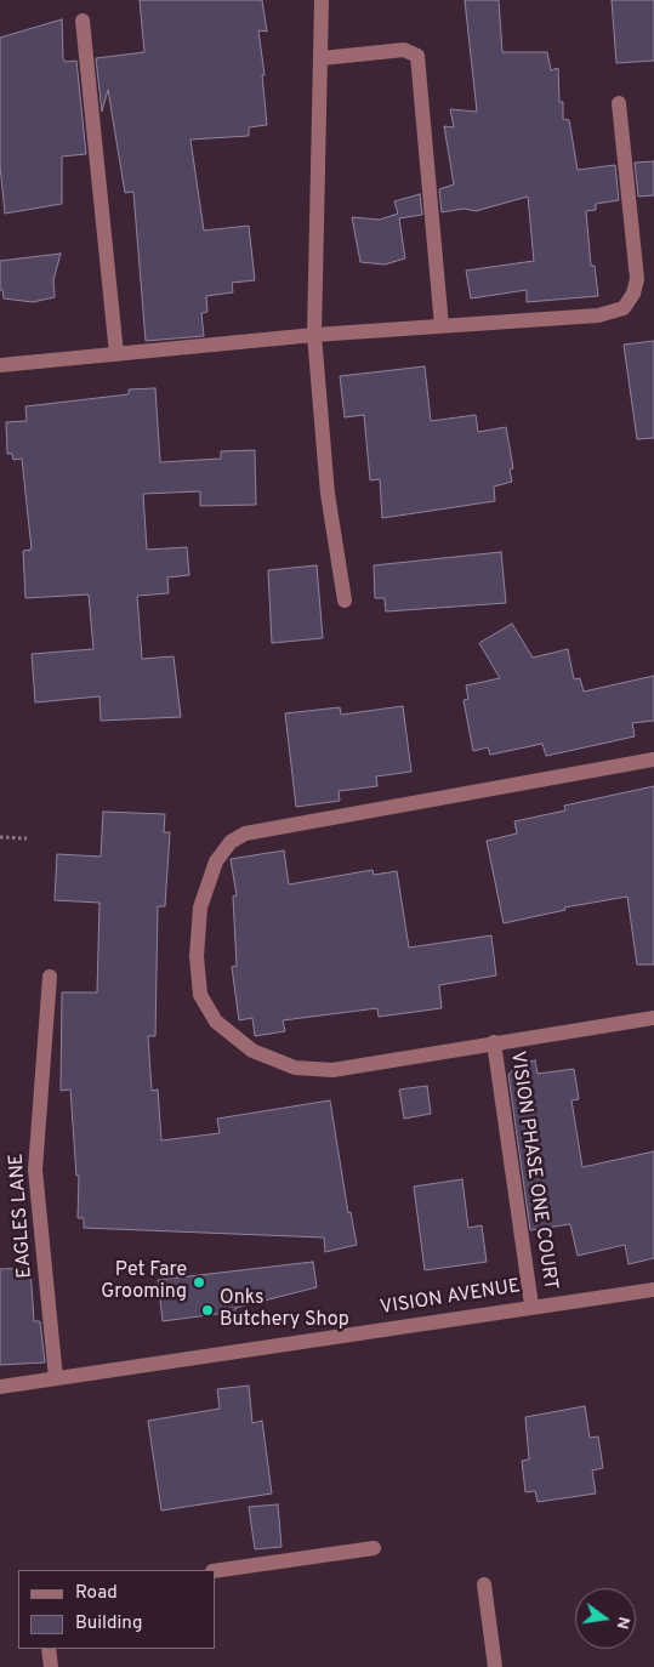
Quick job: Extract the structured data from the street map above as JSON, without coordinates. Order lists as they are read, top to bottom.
{
  "streets": {
    "street": ["VISION PHASE ONE COURT", "EAGLES LANE", "VISION AVENUE"]
  },
  "crossings": [
    ["VISION PHASE ONE COURT", "VISION AVENUE"],
    ["EAGLES LANE", "VISION AVENUE"]
  ],
  "places": ["Pet Fare Grooming", "Onks Butchery Shop"],
  "legend": ["Road", "Building"],
  "north": "right"
}
